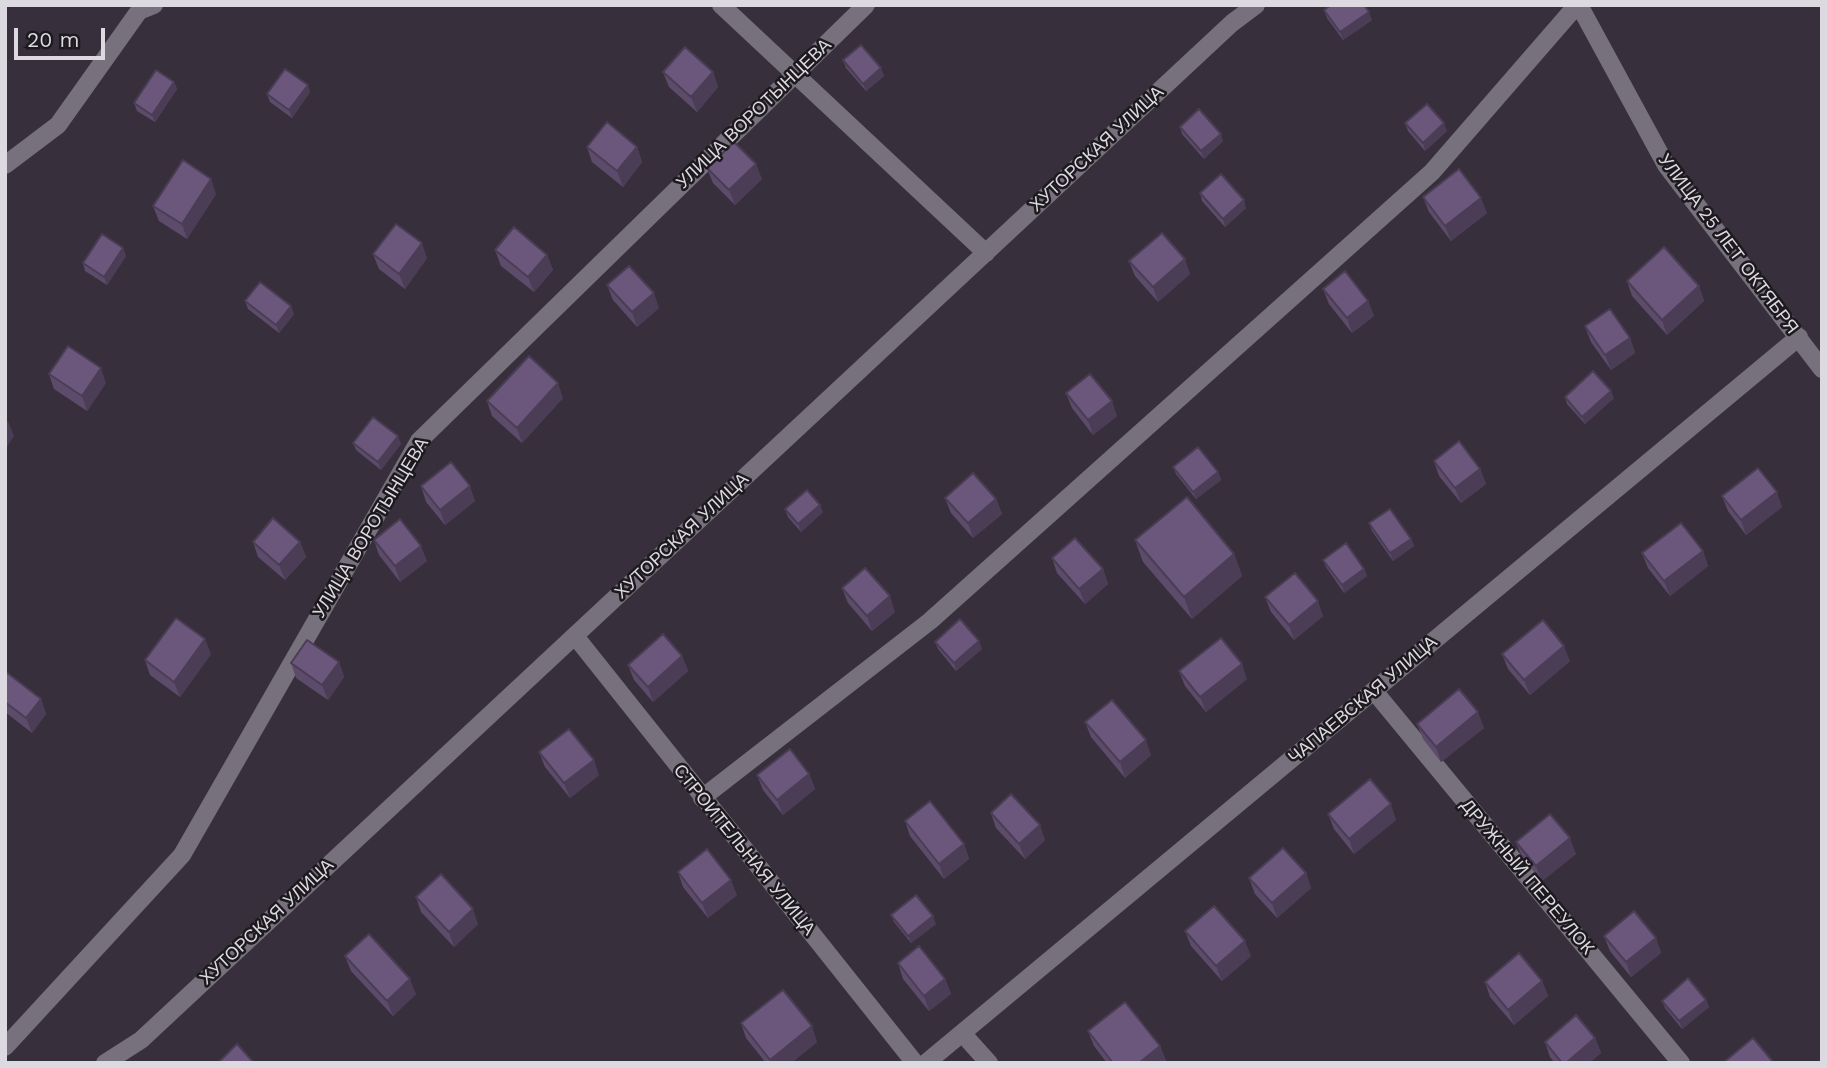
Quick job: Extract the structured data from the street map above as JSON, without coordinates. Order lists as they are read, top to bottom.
{
  "streets": {
    "street": [
      "УЛИЦА ВОРОТЫНЦЕВА",
      "ХУТОРСКАЯ УЛИЦА",
      "УЛИЦА 25 ЛЕТ ОКТЯБРЯ",
      "ЧАПАЕВСКАЯ УЛИЦА",
      "СТРОИТЕЛЬНАЯ УЛИЦА",
      "ДРУЖНЫЙ ПЕРЕУЛОК"
    ]
  },
  "crossings": [
    ["ХУТОРСКАЯ УЛИЦА", "СТРОИТЕЛЬНАЯ УЛИЦА"],
    ["УЛИЦА 25 ЛЕТ ОКТЯБРЯ", "ЧАПАЕВСКАЯ УЛИЦА"],
    ["ЧАПАЕВСКАЯ УЛИЦА", "ДРУЖНЫЙ ПЕРЕУЛОК"]
  ],
  "scale_bar": "20 m"
}
